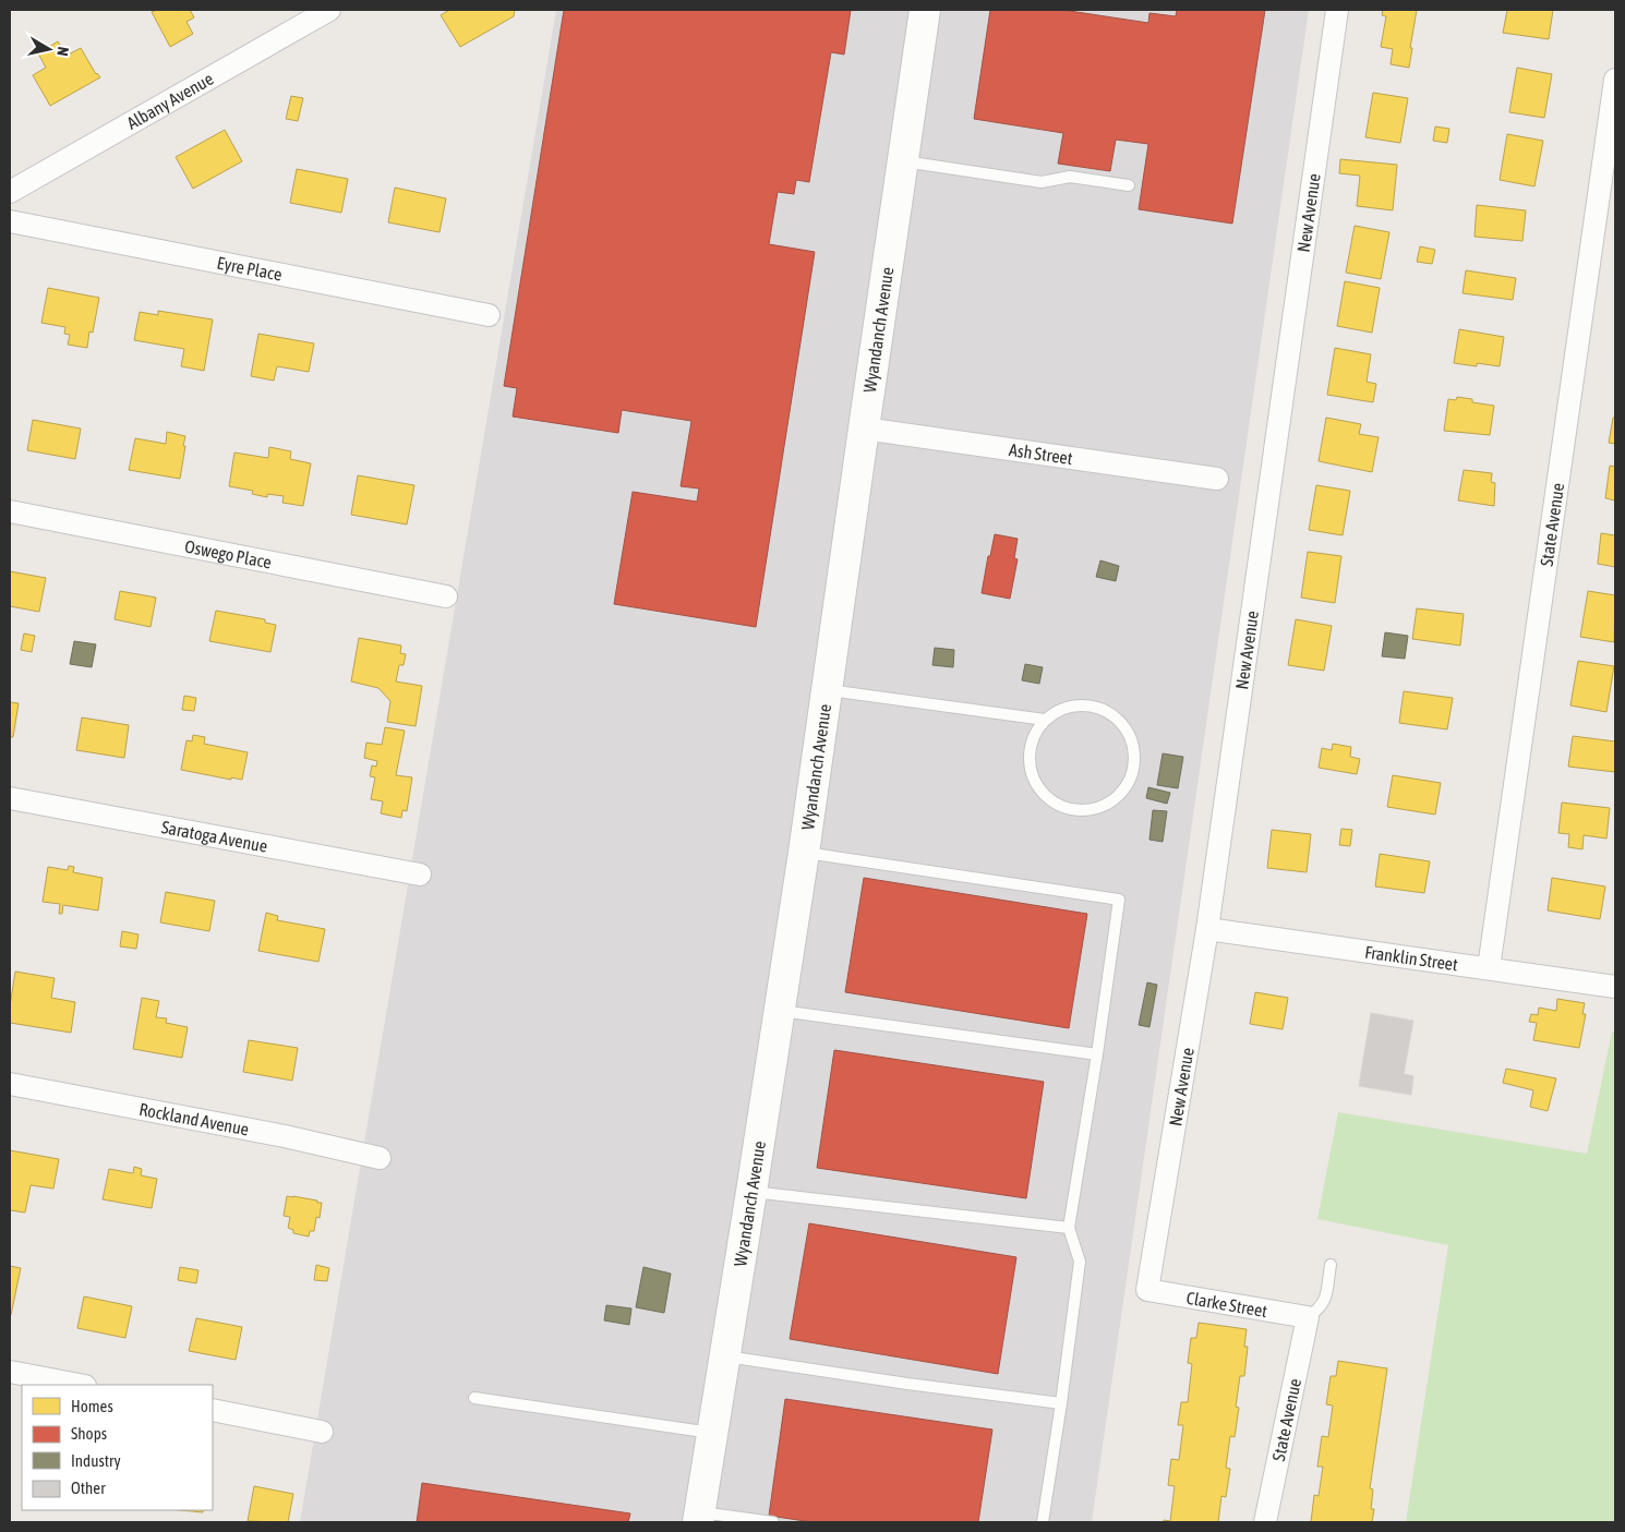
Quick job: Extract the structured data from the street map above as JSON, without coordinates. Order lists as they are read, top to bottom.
{
  "streets": {
    "street": [
      "Albany Avenue",
      "New Avenue",
      "Eyre Place",
      "Wyandanch Avenue",
      "Ash Street",
      "State Avenue",
      "Oswego Place",
      "Saratoga Avenue",
      "Franklin Street",
      "Rockland Avenue",
      "Clarke Street"
    ]
  },
  "crossings": [
    ["New Avenue", "Franklin Street"],
    ["New Avenue", "Clarke Street"],
    ["Wyandanch Avenue", "Ash Street"],
    ["State Avenue", "Franklin Street"],
    ["State Avenue", "Clarke Street"]
  ],
  "legend": [
    "Homes",
    "Shops",
    "Industry",
    "Other"
  ],
  "north": "right"
}
